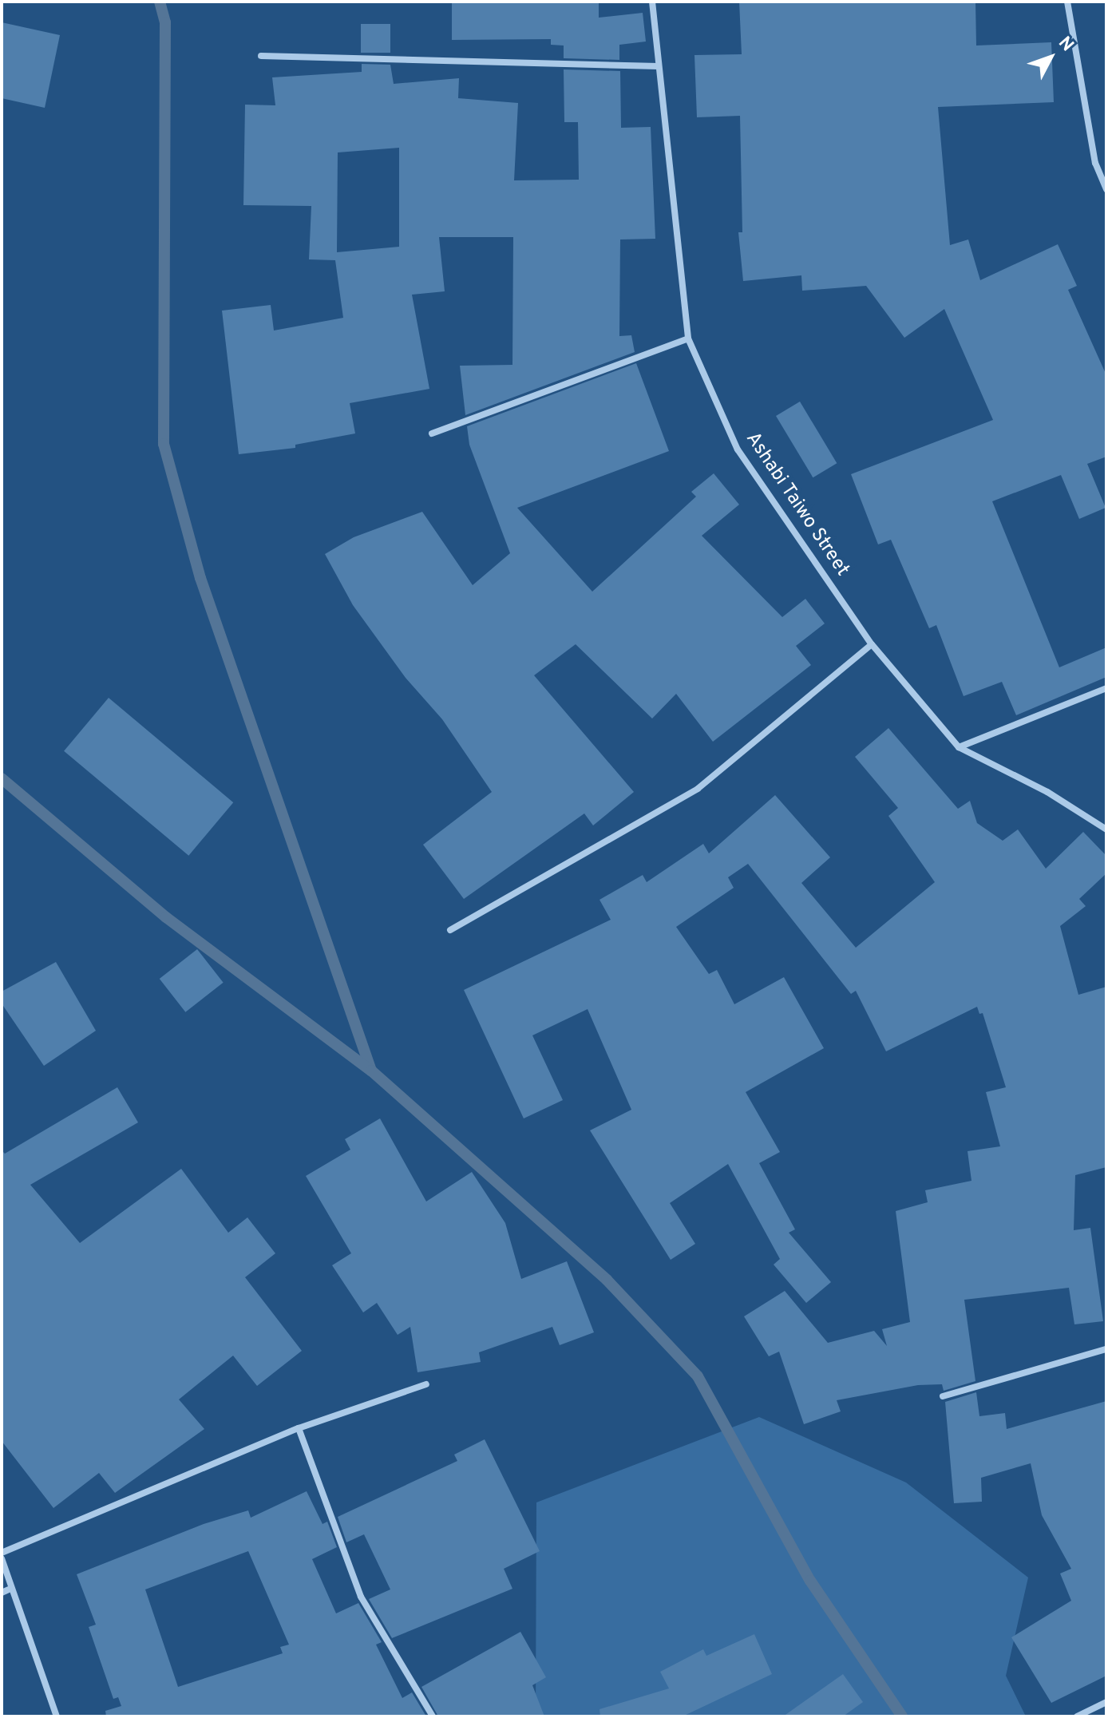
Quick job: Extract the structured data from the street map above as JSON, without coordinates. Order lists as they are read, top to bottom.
{
  "streets": {
    "street": ["Ashabi Taiwo Street"]
  },
  "north": "top right"
}
